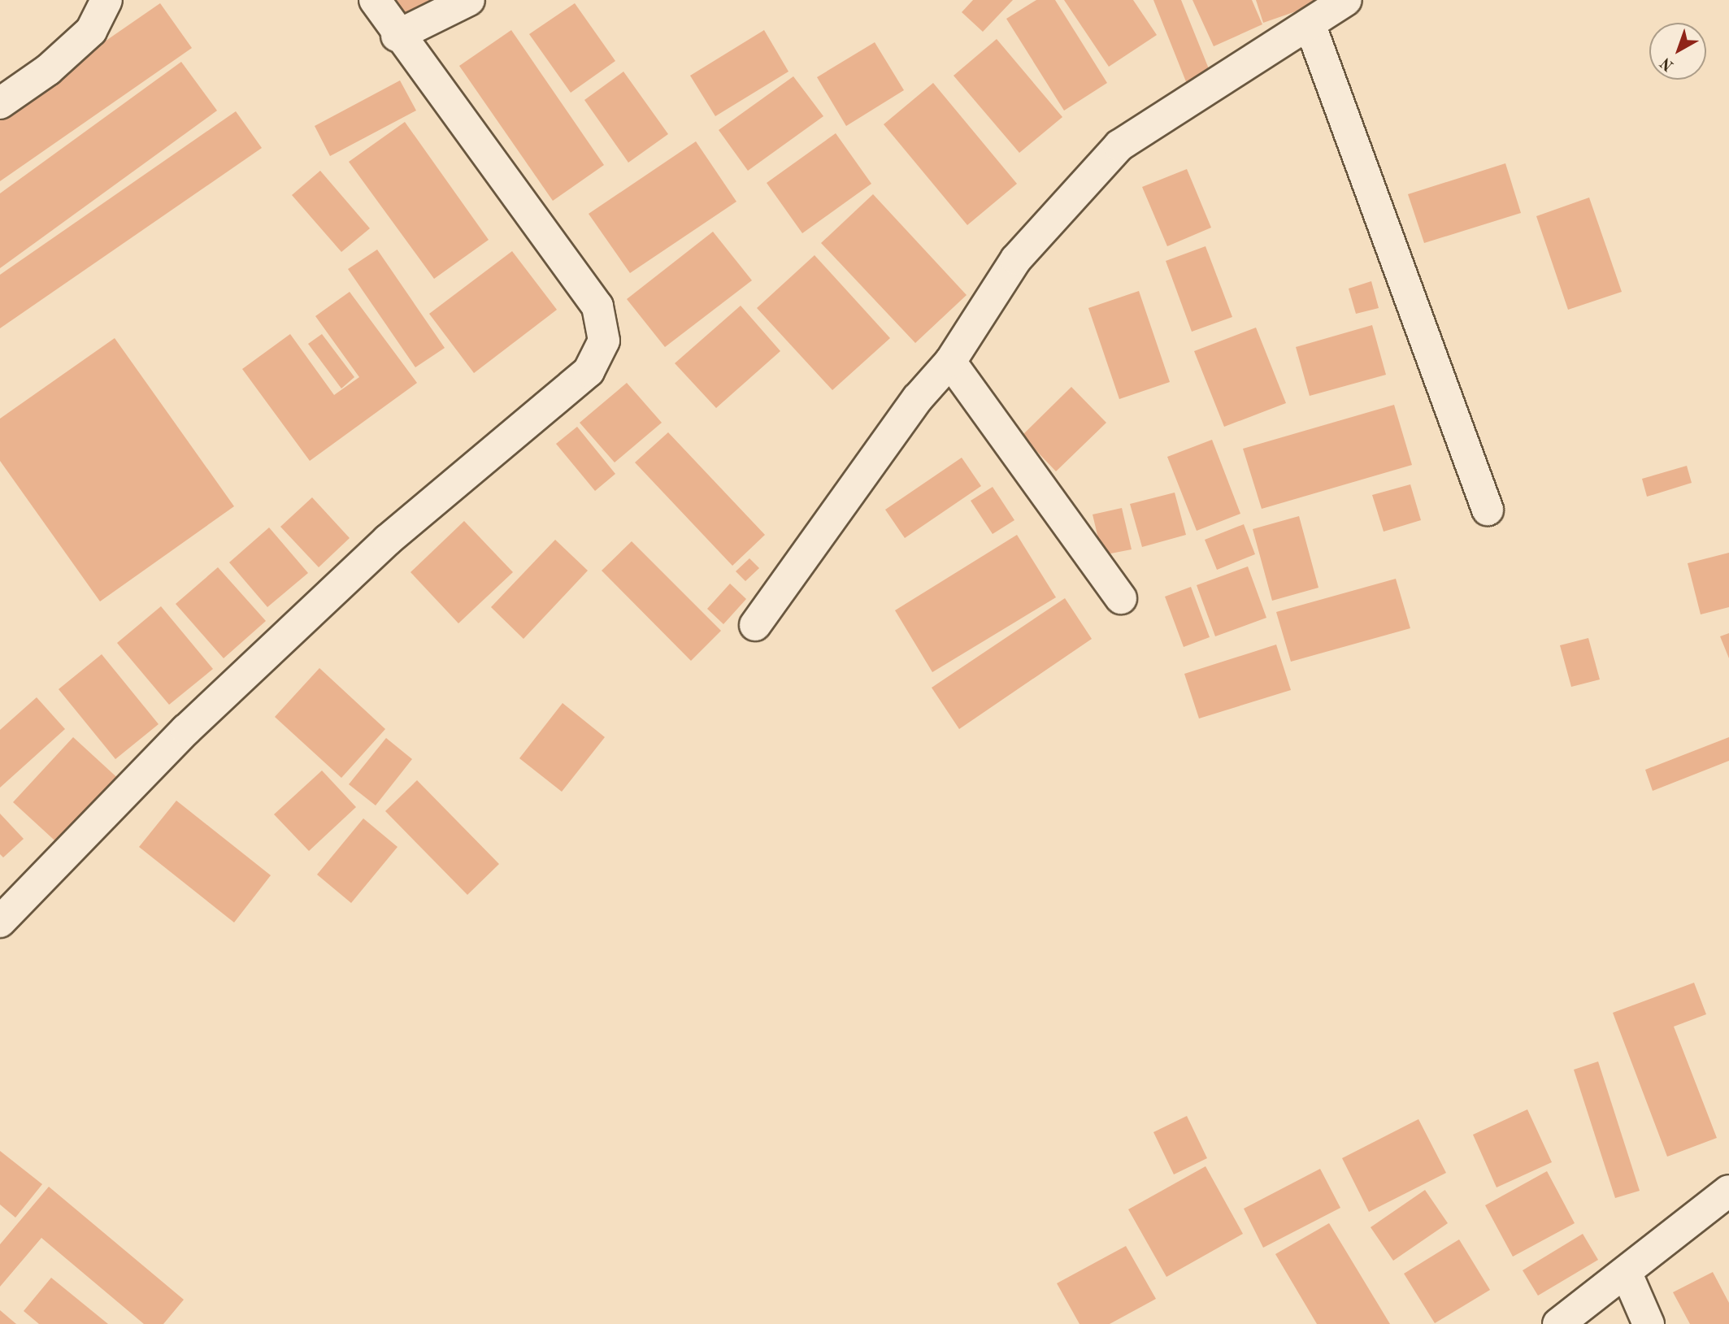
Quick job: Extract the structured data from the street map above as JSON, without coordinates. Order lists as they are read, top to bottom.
{
  "north": "bottom left"
}
